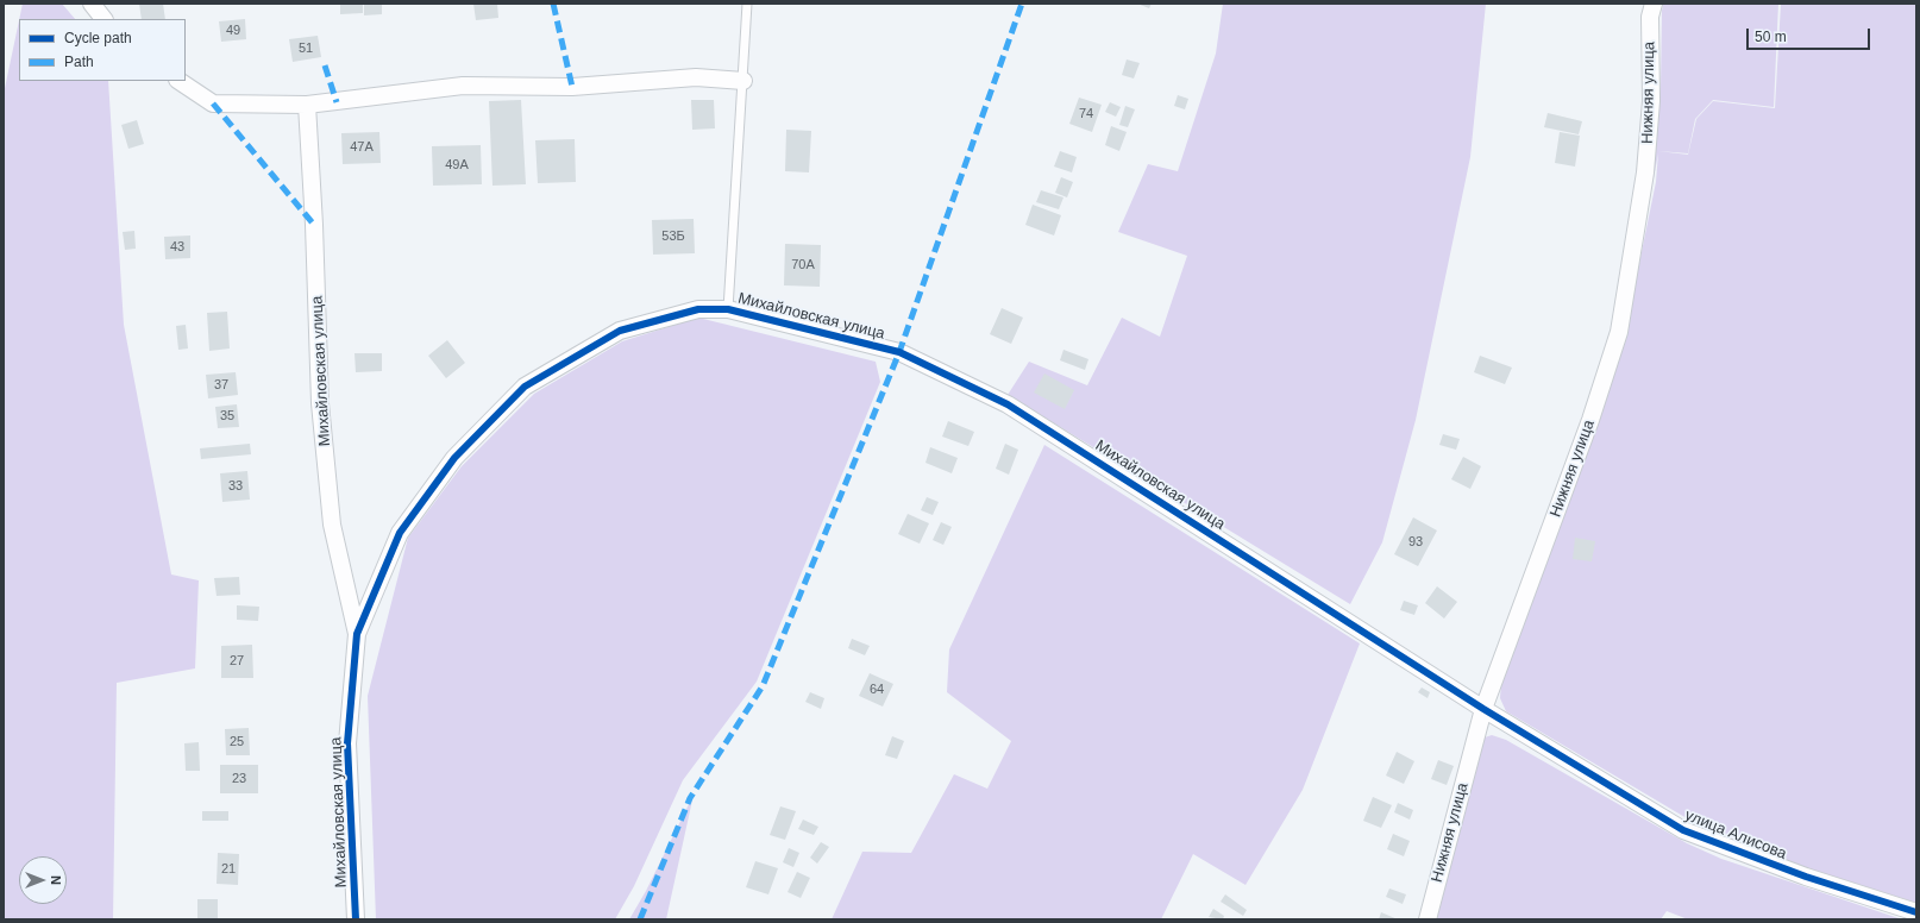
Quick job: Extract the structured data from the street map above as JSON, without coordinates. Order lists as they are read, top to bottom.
{
  "streets": {
    "street": ["Нижняя улица", "Михайловская улица", "улица Алисова"]
  },
  "crossings": [
    ["Нижняя улица", "Михайловская улица"],
    ["Нижняя улица", "улица Алисова"],
    ["Михайловская улица", "улица Алисова"]
  ],
  "house_numbers": [
    "49",
    "51",
    "74",
    "47А",
    "49А",
    "53Б",
    "43",
    "70А",
    "37",
    "35",
    "33",
    "93",
    "27",
    "64",
    "25",
    "23",
    "21"
  ],
  "legend": ["Cycle path", "Path"],
  "scale_bar": "50 m",
  "north": "right"
}
